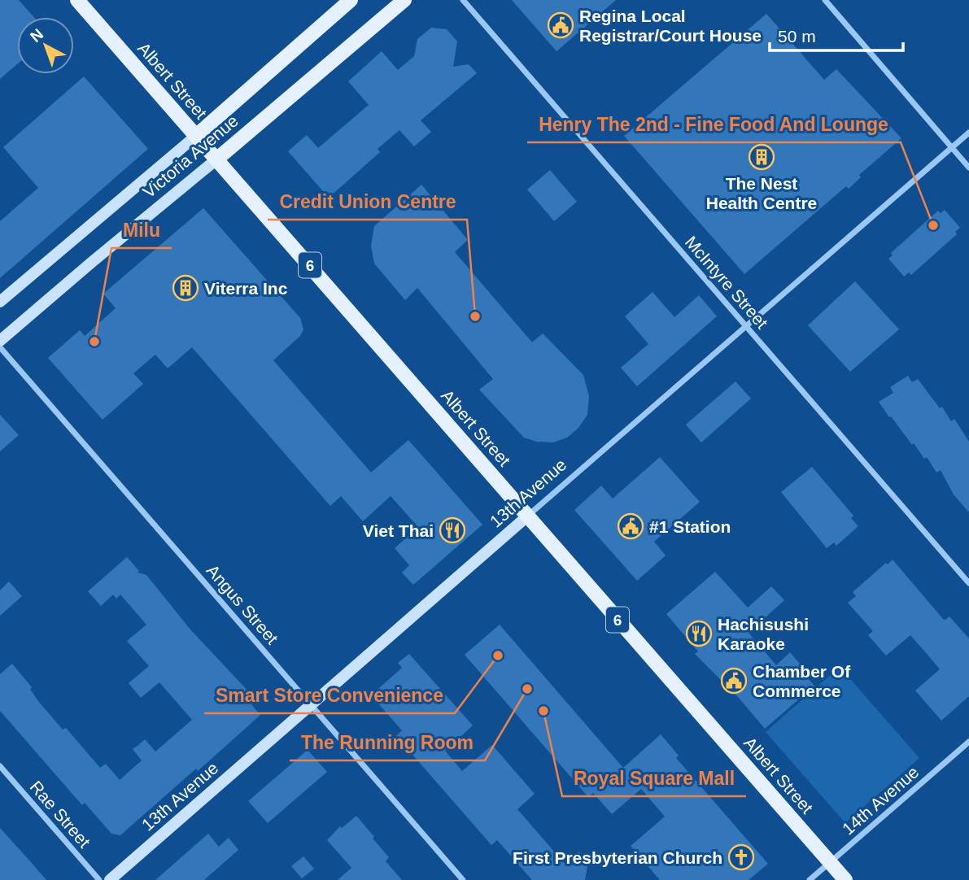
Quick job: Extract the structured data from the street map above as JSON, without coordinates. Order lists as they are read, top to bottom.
{
  "streets": {
    "main road": ["Albert Street", "Victoria Avenue", "6"],
    "street": [
      "McIntyre Street",
      "13th Avenue",
      "Angus Street",
      "14th Avenue",
      "Rae Street"
    ]
  },
  "crossings": [
    ["Albert Street", "Victoria Avenue"],
    ["Albert Street", "13th Avenue"],
    ["Albert Street", "14th Avenue"],
    ["McIntyre Street", "13th Avenue"],
    ["13th Avenue", "Angus Street"]
  ],
  "places": {
    "public building": ["Regina Local Registrar/Court House", "#1 Station", "Chamber Of Commerce"],
    "building": ["The Nest Health Centre", "Viterra Inc"],
    "other": [
      "Henry The 2nd - Fine Food And Lounge",
      "Credit Union Centre",
      "Milu",
      "Smart Store Convenience",
      "The Running Room",
      "Royal Square Mall"
    ],
    "restaurant": ["Viet Thai", "Hachisushi Karaoke"],
    "church": ["First Presbyterian Church"]
  },
  "scale_bar": "50 m",
  "north": "top left"
}
